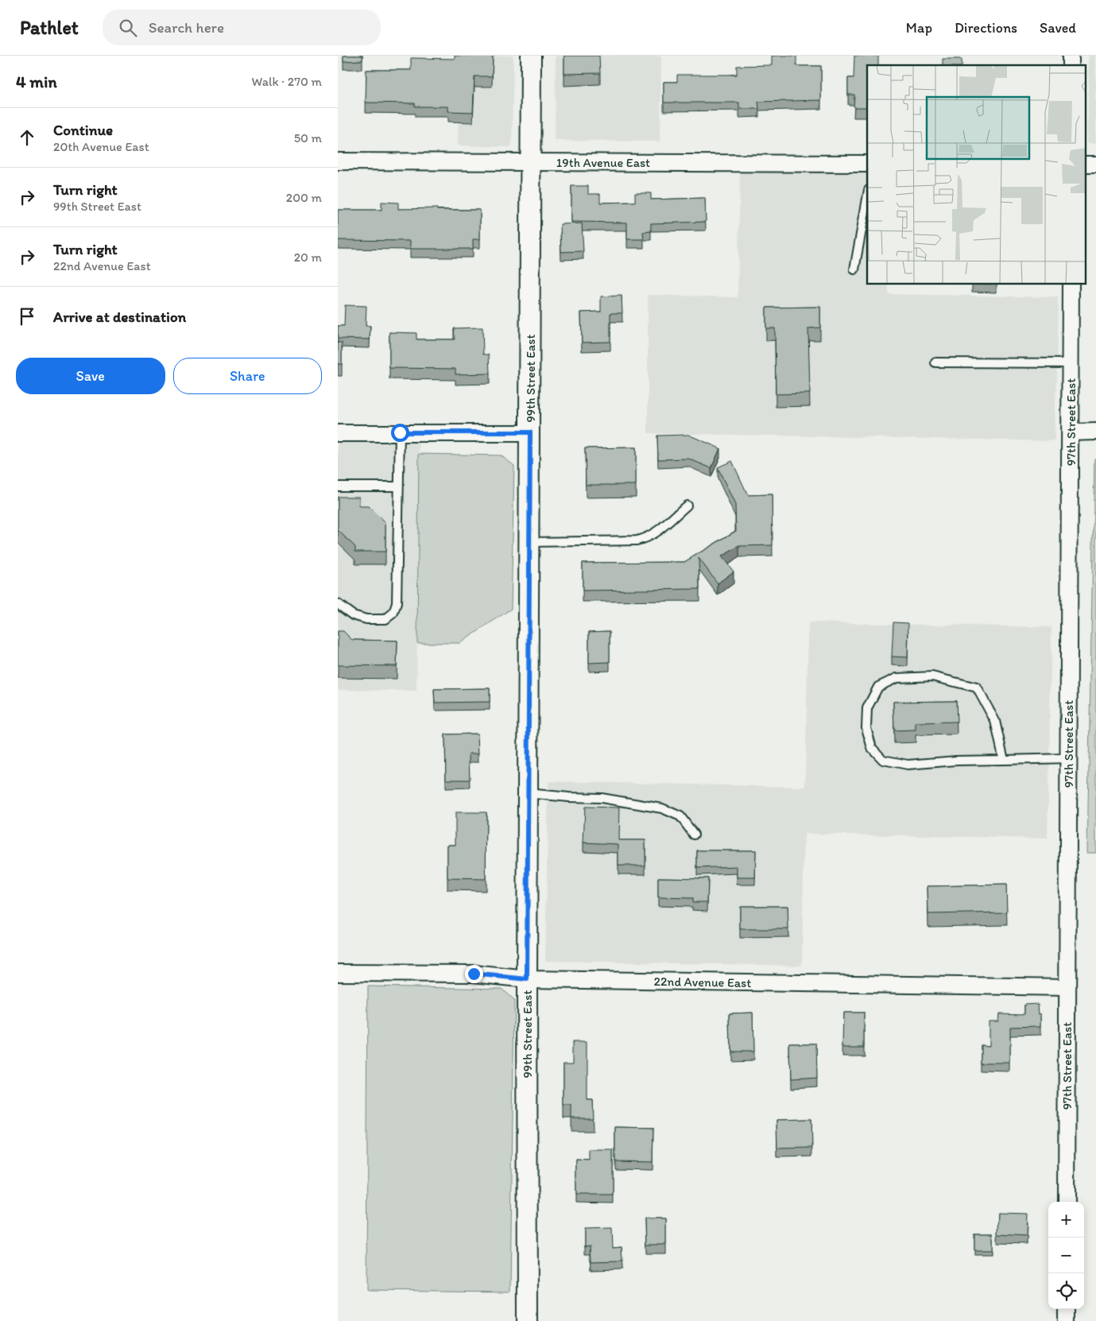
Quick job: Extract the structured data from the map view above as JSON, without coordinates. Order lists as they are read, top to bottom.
{
  "streets": {
    "street": [
      "19th Avenue East",
      "99th Street East",
      "97th Street East",
      "22nd Avenue East"
    ]
  },
  "crossings": [
    ["19th Avenue East", "99th Street East"],
    ["99th Street East", "22nd Avenue East"],
    ["97th Street East", "22nd Avenue East"]
  ],
  "page": {
    "header": "Pathlet",
    "search": "Search here",
    "nav": ["Map", "Directions", "Saved"],
    "heading": ["4 min", "Walk · 270 m"],
    "list": [
      ["Continue", "20th Avenue East", "50 m"],
      ["Turn right", "99th Street East", "200 m"],
      ["Turn right", "22nd Avenue East", "20 m"],
      "Arrive at destination"
    ],
    "buttons": ["Save", "Share"],
    "map_buttons": ["+", "−"]
  }
}
